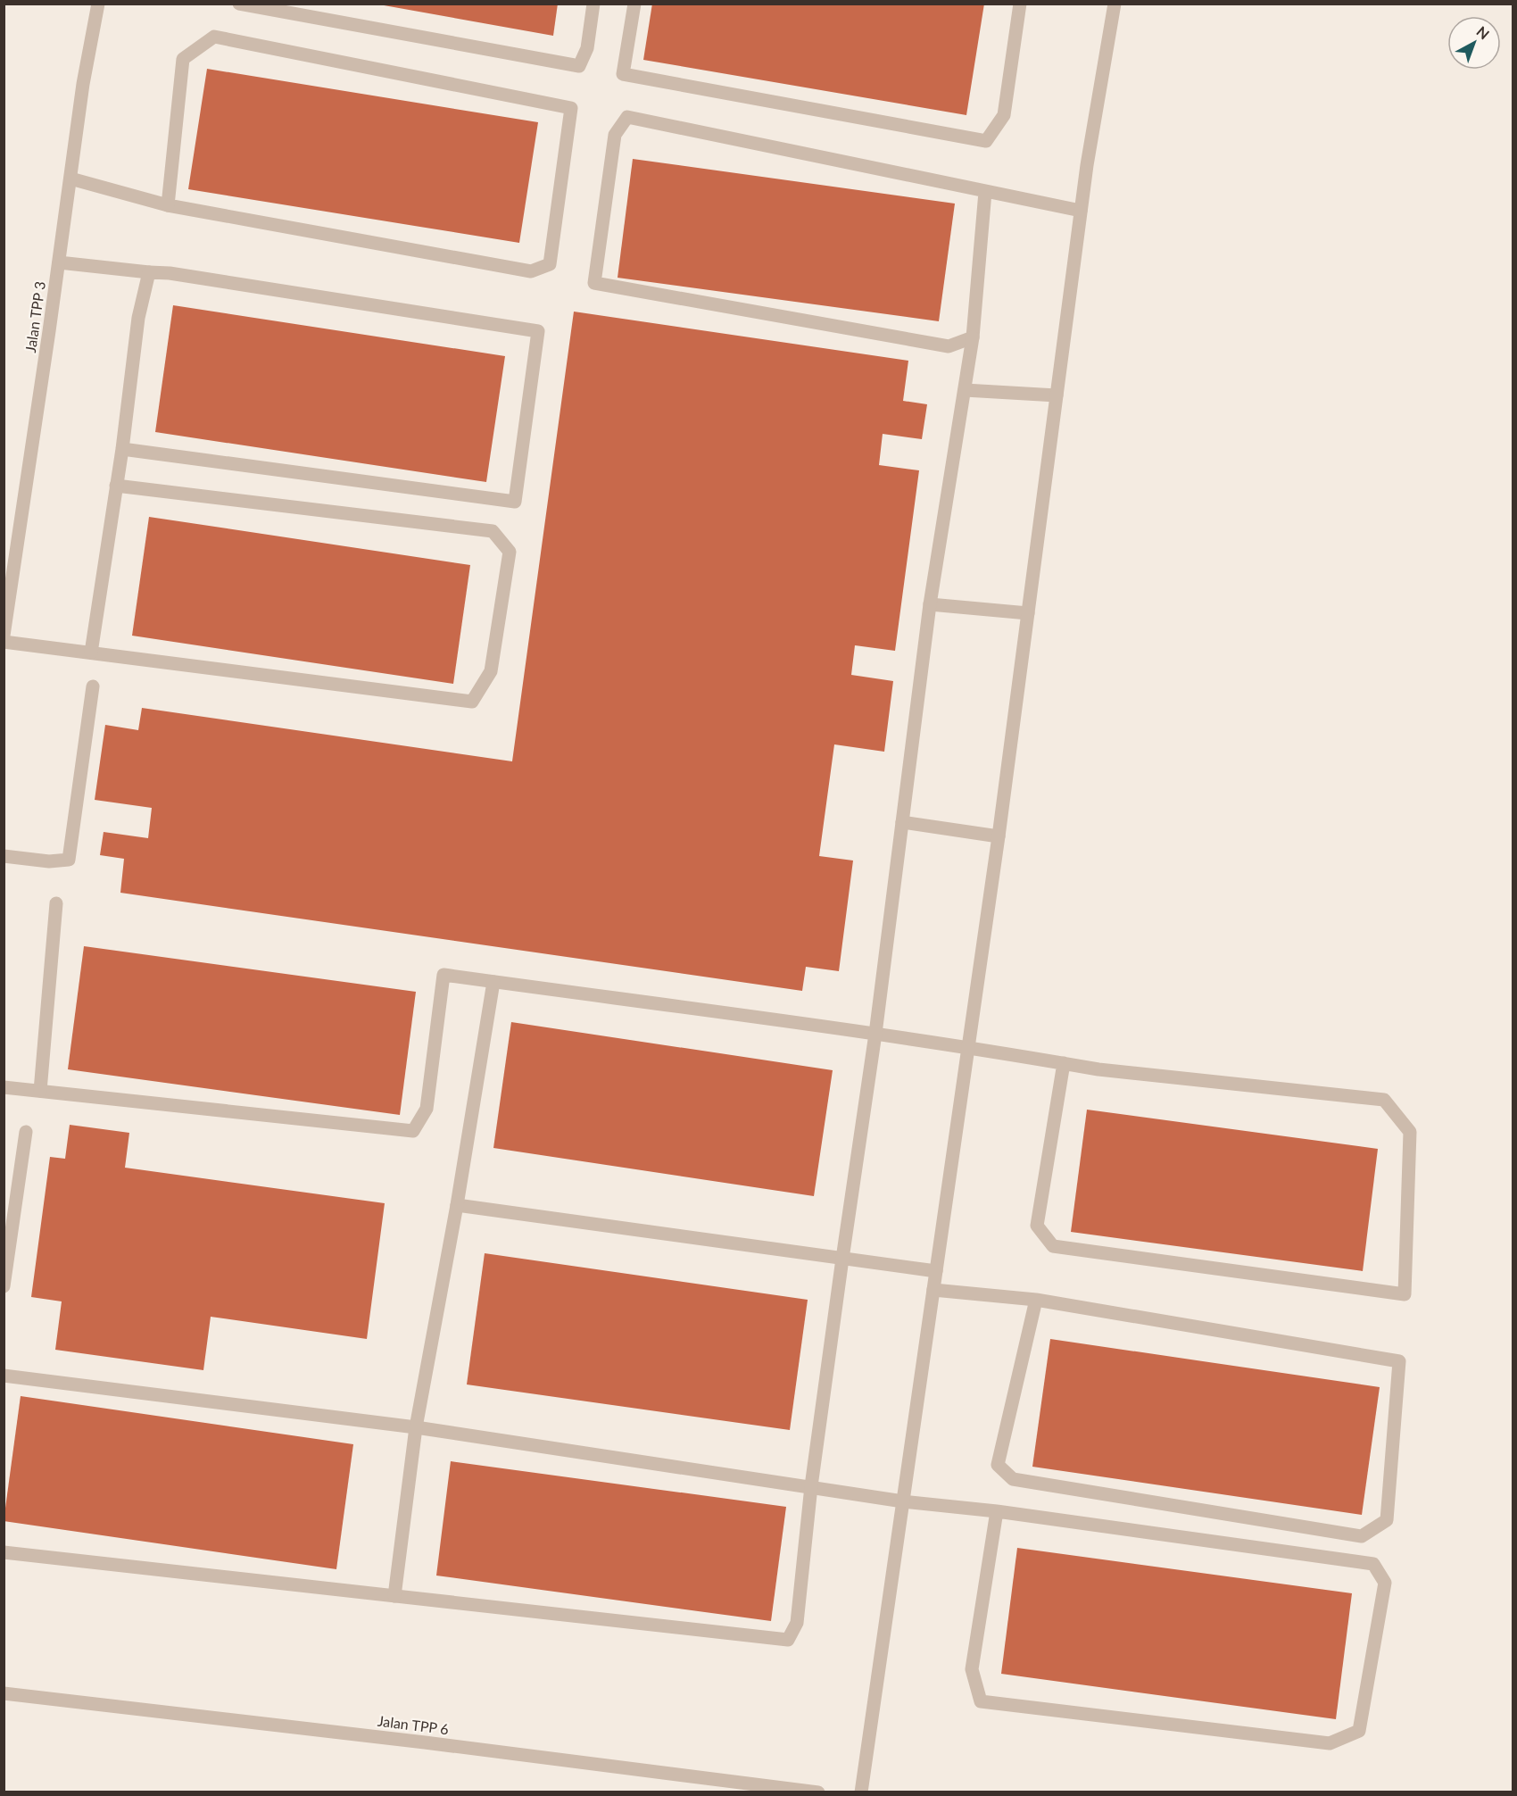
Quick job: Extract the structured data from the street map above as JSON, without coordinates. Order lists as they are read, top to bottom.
{
  "streets": {
    "street": ["Jalan TPP 3", "Jalan TPP 6"]
  },
  "north": "top right"
}
